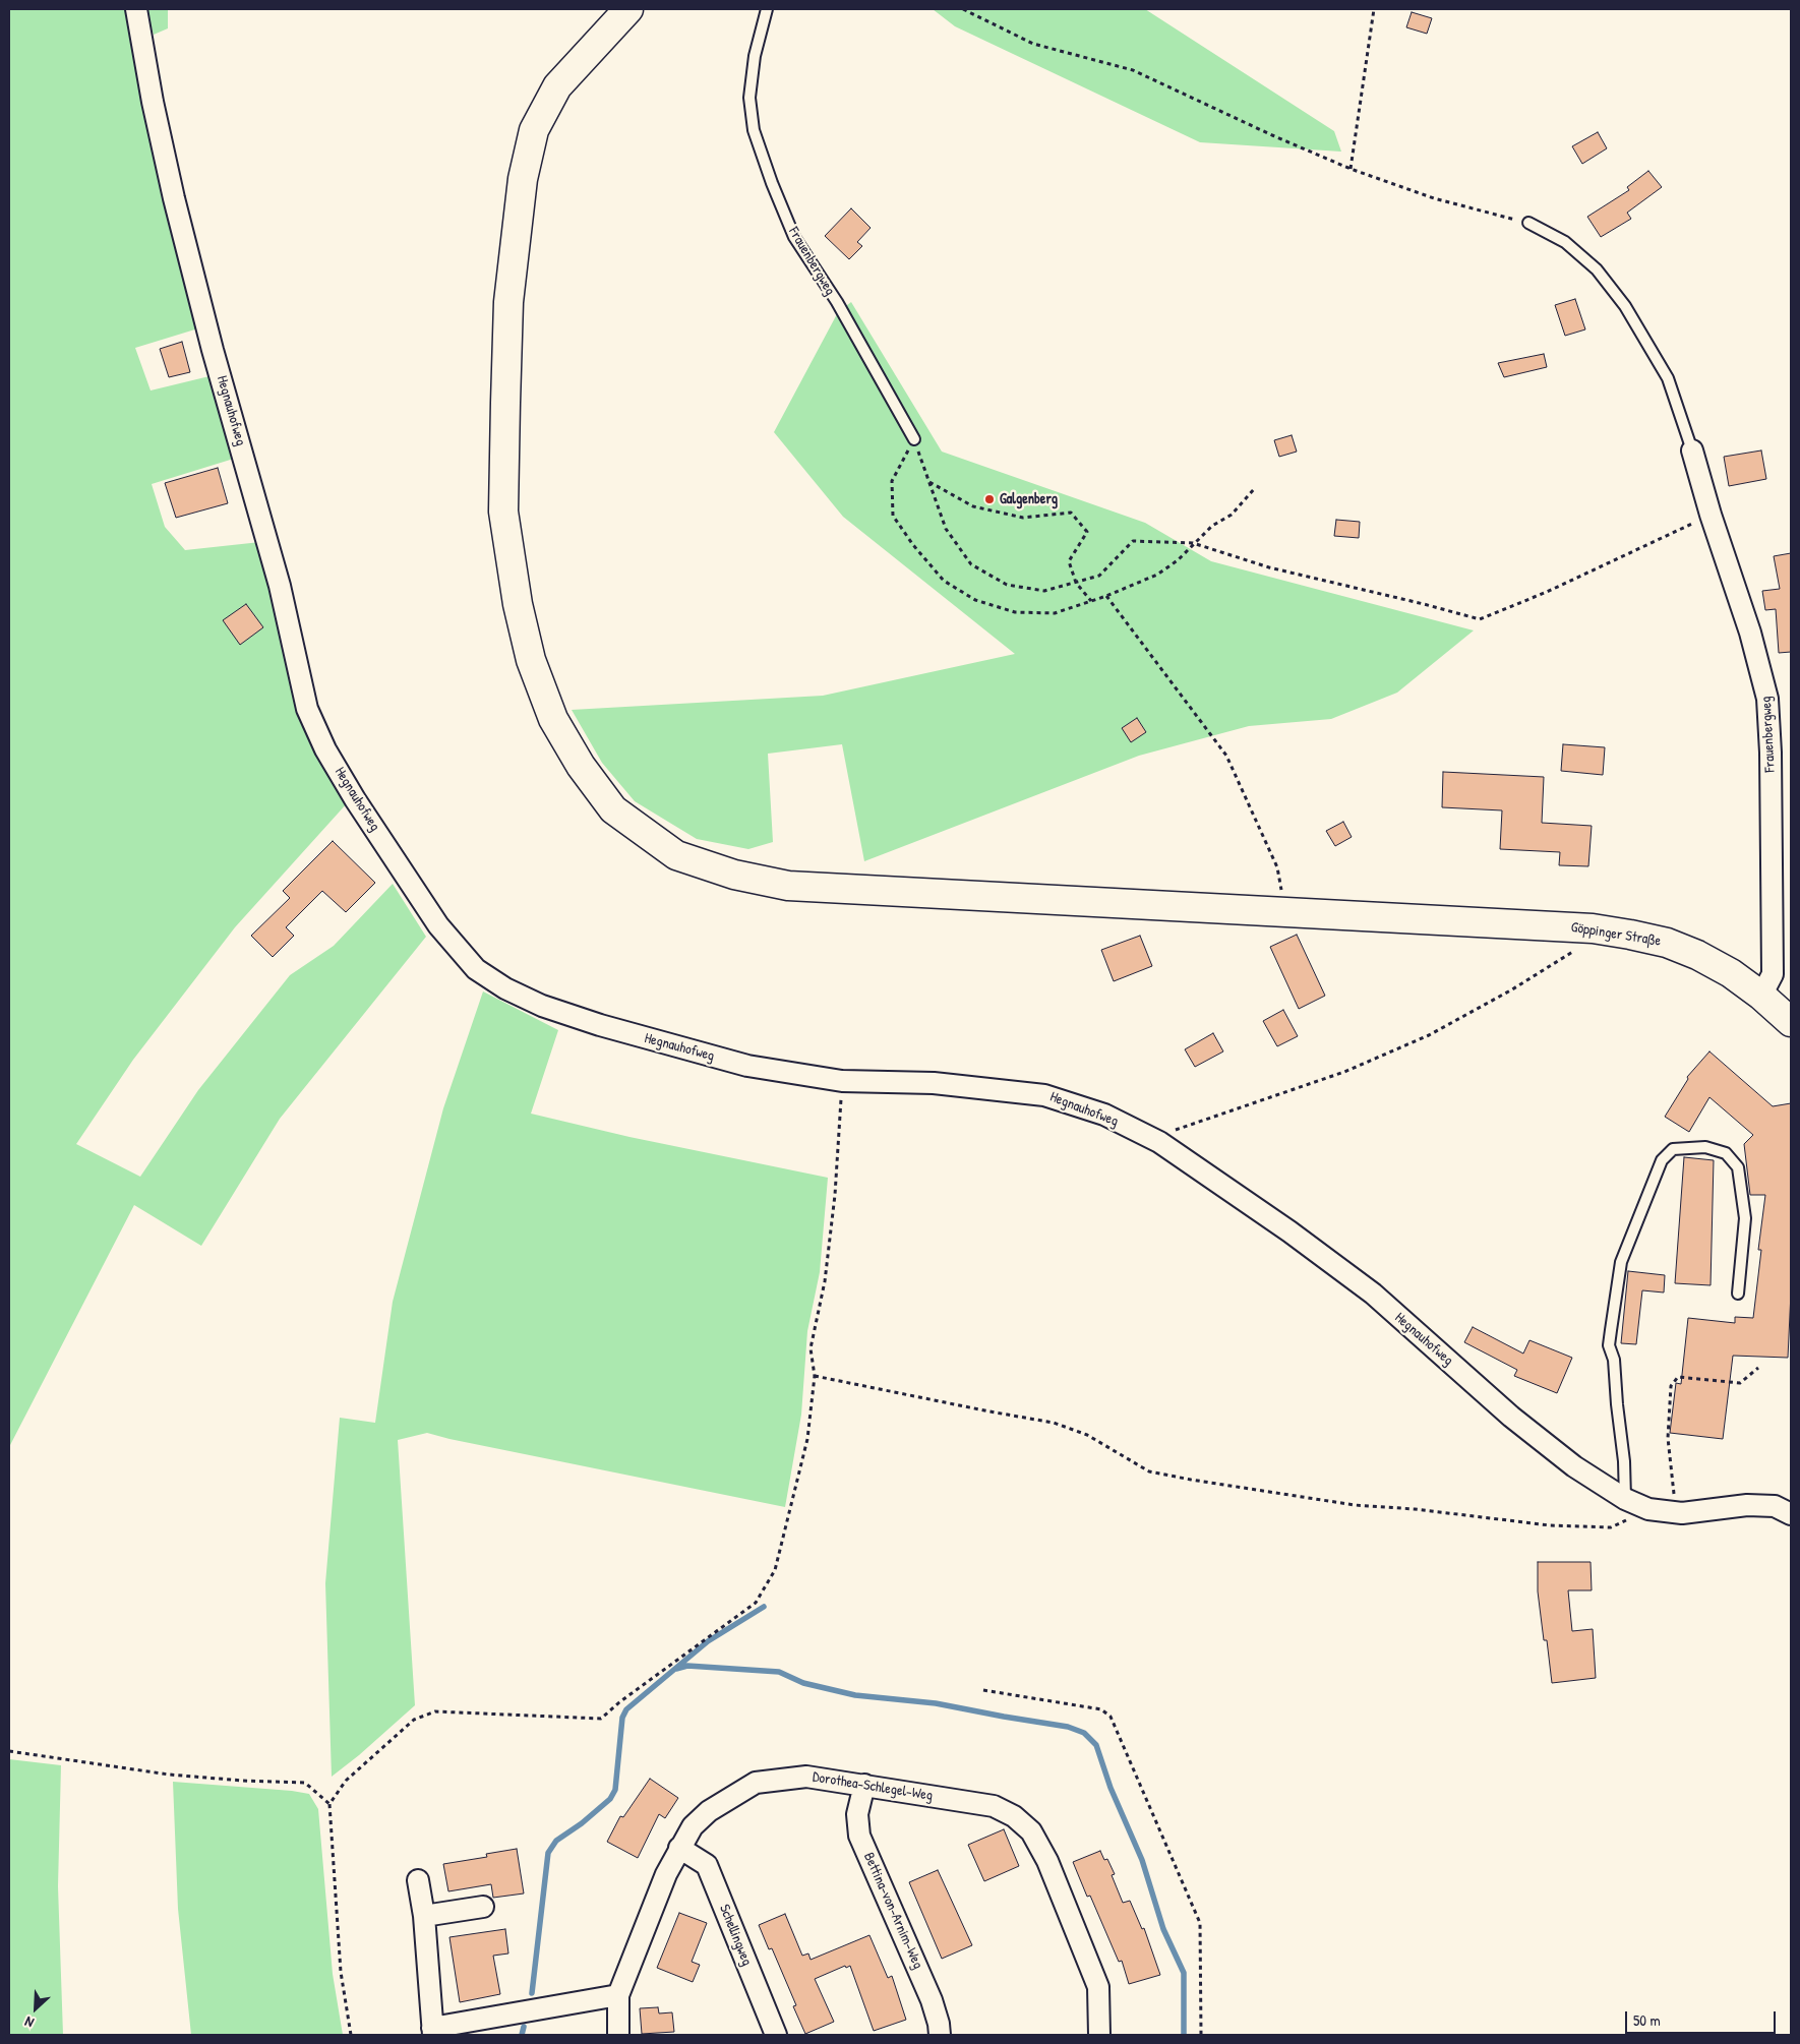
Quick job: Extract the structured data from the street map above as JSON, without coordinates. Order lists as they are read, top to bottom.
{
  "streets": {
    "main road": ["Göppinger Straße"],
    "street": [
      "Frauenbergweg",
      "Hegnauhofweg",
      "Dorothea-Schlegel-Weg",
      "Bettina-von-Arnim-Weg",
      "Schellingweg"
    ]
  },
  "crossings": [
    ["Frauenbergweg", "Göppinger Straße"],
    ["Dorothea-Schlegel-Weg", "Bettina-von-Arnim-Weg"],
    ["Dorothea-Schlegel-Weg", "Schellingweg"]
  ],
  "places": ["Galgenberg"],
  "scale_bar": "50 m",
  "north": "bottom left"
}
